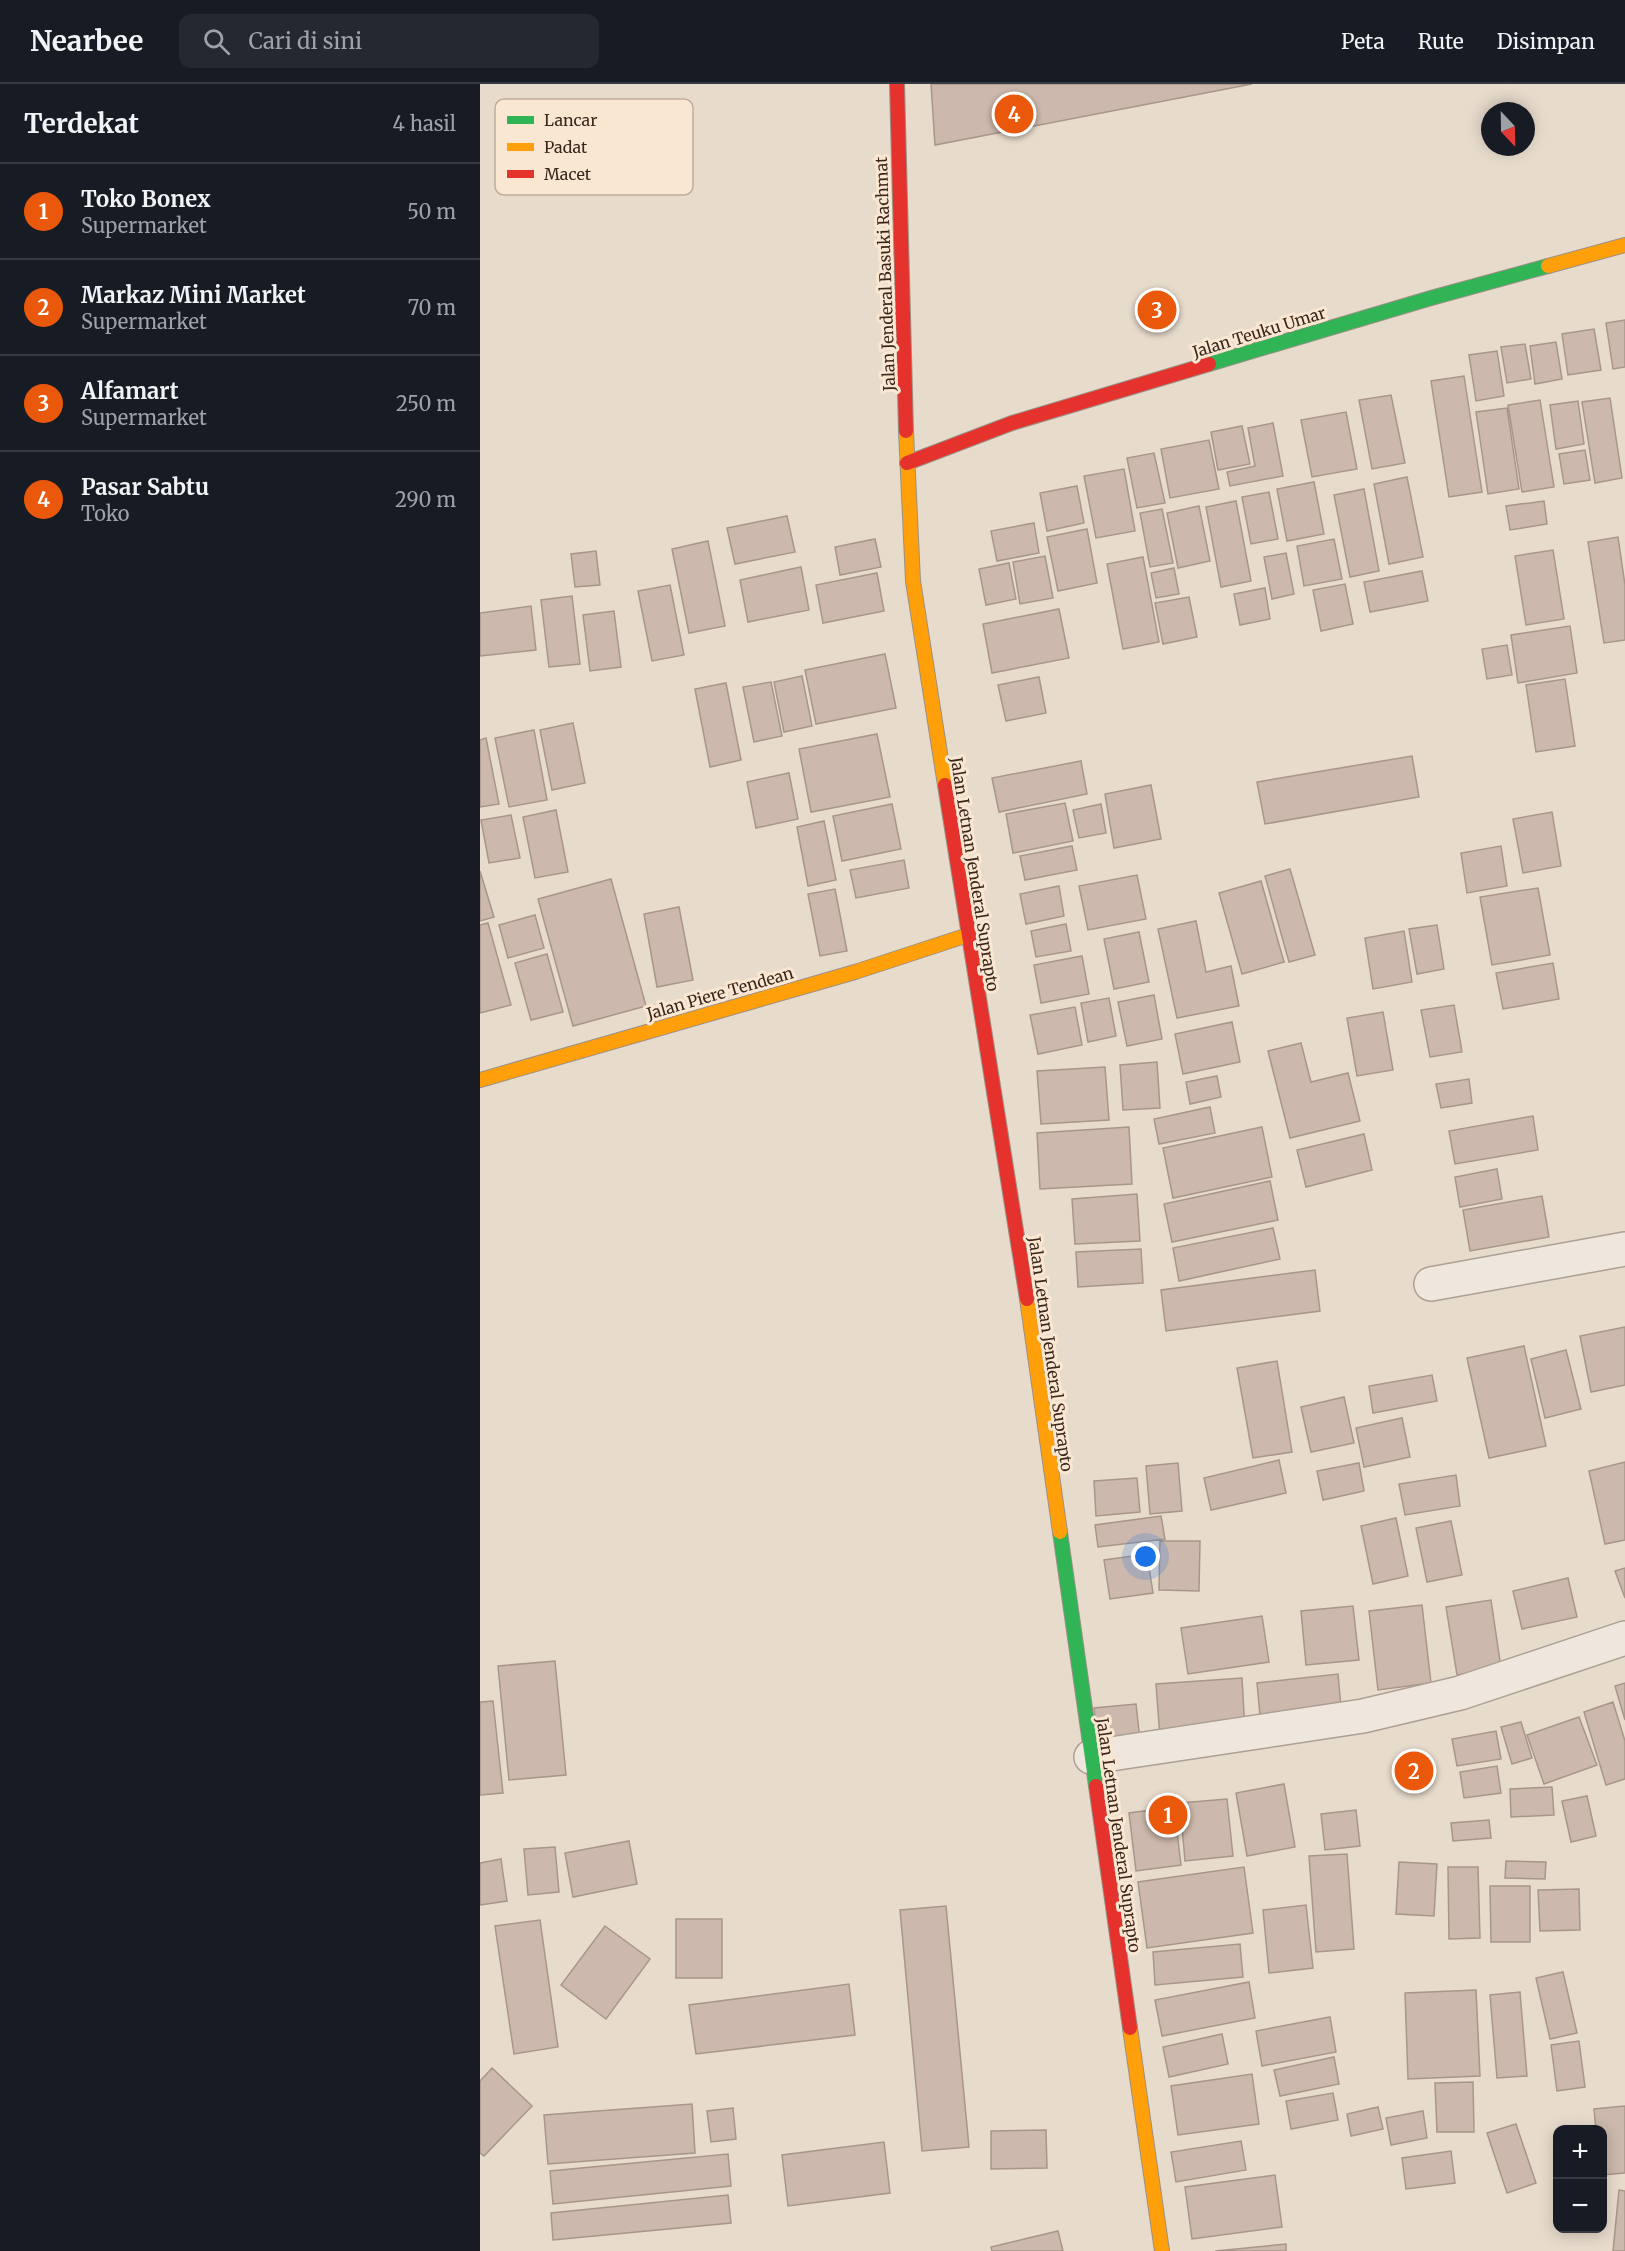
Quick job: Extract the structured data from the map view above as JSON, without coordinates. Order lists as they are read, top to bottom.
{
  "streets": {
    "main road": [
      "Jalan Jenderal Basuki Rachmat",
      "Jalan Teuku Umar",
      "Jalan Letnan Jenderal Suprapto",
      "Jalan Piere Tendean"
    ]
  },
  "crossings": [
    ["Jalan Jenderal Basuki Rachmat", "Jalan Teuku Umar"],
    ["Jalan Jenderal Basuki Rachmat", "Jalan Letnan Jenderal Suprapto"],
    ["Jalan Teuku Umar", "Jalan Letnan Jenderal Suprapto"],
    ["Jalan Letnan Jenderal Suprapto", "Jalan Piere Tendean"]
  ],
  "legend": ["Lancar", "Padat", "Macet"],
  "north": "bottom",
  "page": {
    "header": "Nearbee",
    "search": "Cari di sini",
    "nav": ["Peta", "Rute", "Disimpan"],
    "heading": ["Terdekat", "4 hasil"],
    "pins": [
      "4",
      "3",
      "2",
      "1"
    ],
    "list": [
      {
        "mark": "1",
        "name": "Toko Bonex",
        "note": "Supermarket",
        "value": "50 m"
      },
      {
        "mark": "2",
        "name": "Markaz Mini Market",
        "note": "Supermarket",
        "value": "70 m"
      },
      {
        "mark": "3",
        "name": "Alfamart",
        "note": "Supermarket",
        "value": "250 m"
      },
      {
        "mark": "4",
        "name": "Pasar Sabtu",
        "note": "Toko",
        "value": "290 m"
      }
    ],
    "map_buttons": ["+", "−"]
  }
}
